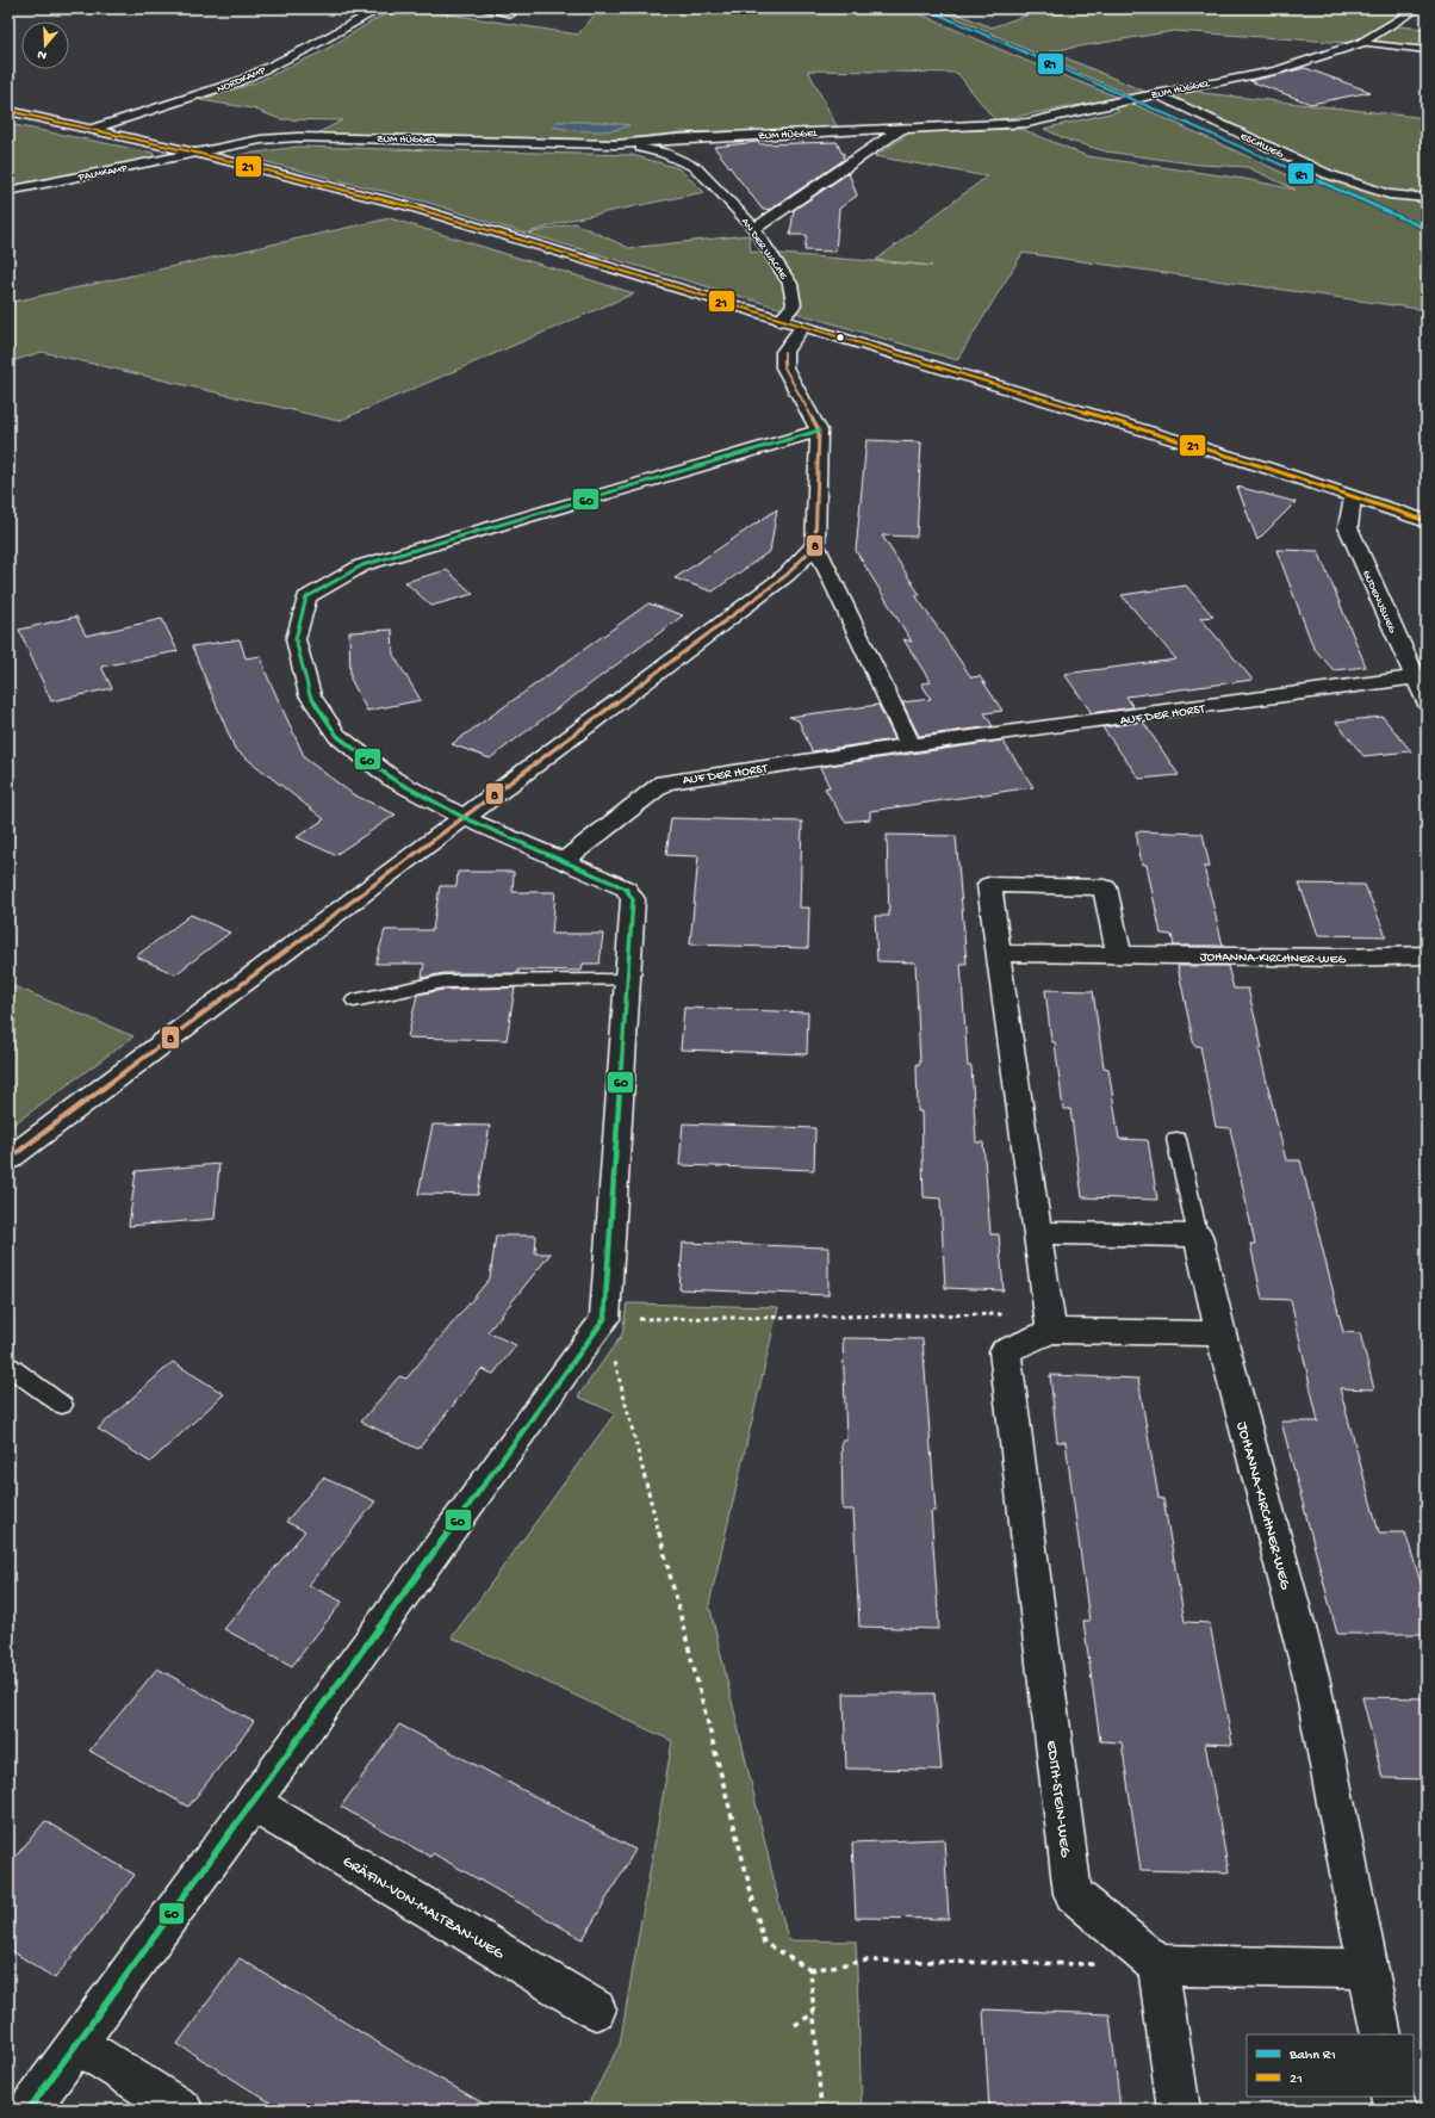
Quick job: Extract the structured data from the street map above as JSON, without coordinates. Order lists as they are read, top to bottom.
{
  "streets": {
    "street": [
      "NORDKAMP",
      "ZUM HÜGGEL",
      "ESCHWEG",
      "PALMKAMP",
      "AN DER WACHE",
      "GUDENUSWEG",
      "AUF DER HORST",
      "JOHANNA-KIRCHNER-WEG",
      "EDITH-STEIN-WEG",
      "GRÄFIN-VON-MALTZAN-WEG"
    ]
  },
  "crossings": [
    ["ZUM HÜGGEL", "ESCHWEG"],
    ["ZUM HÜGGEL", "PALMKAMP"],
    ["ZUM HÜGGEL", "AN DER WACHE"],
    ["GUDENUSWEG", "AUF DER HORST"]
  ],
  "lines": [
    "rail line R1",
    "transit line 21",
    "transit line 8",
    "transit line 60"
  ],
  "legend": ["Bahn R1", "21"],
  "north": "bottom"
}
